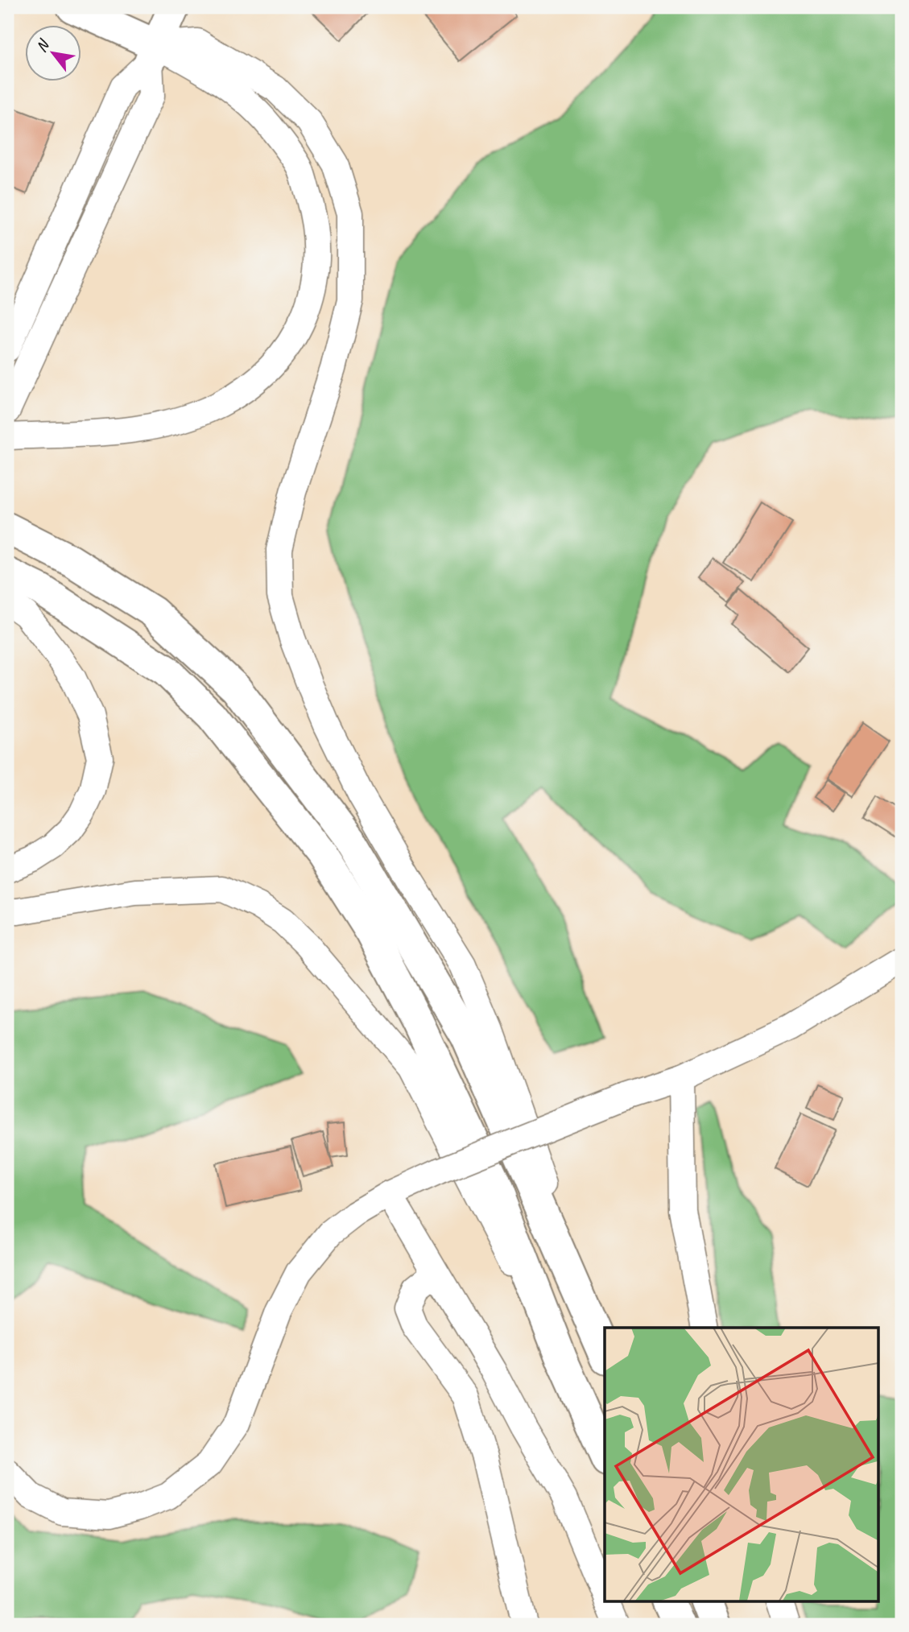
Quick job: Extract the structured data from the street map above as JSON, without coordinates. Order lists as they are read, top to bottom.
{
  "north": "top left"
}
